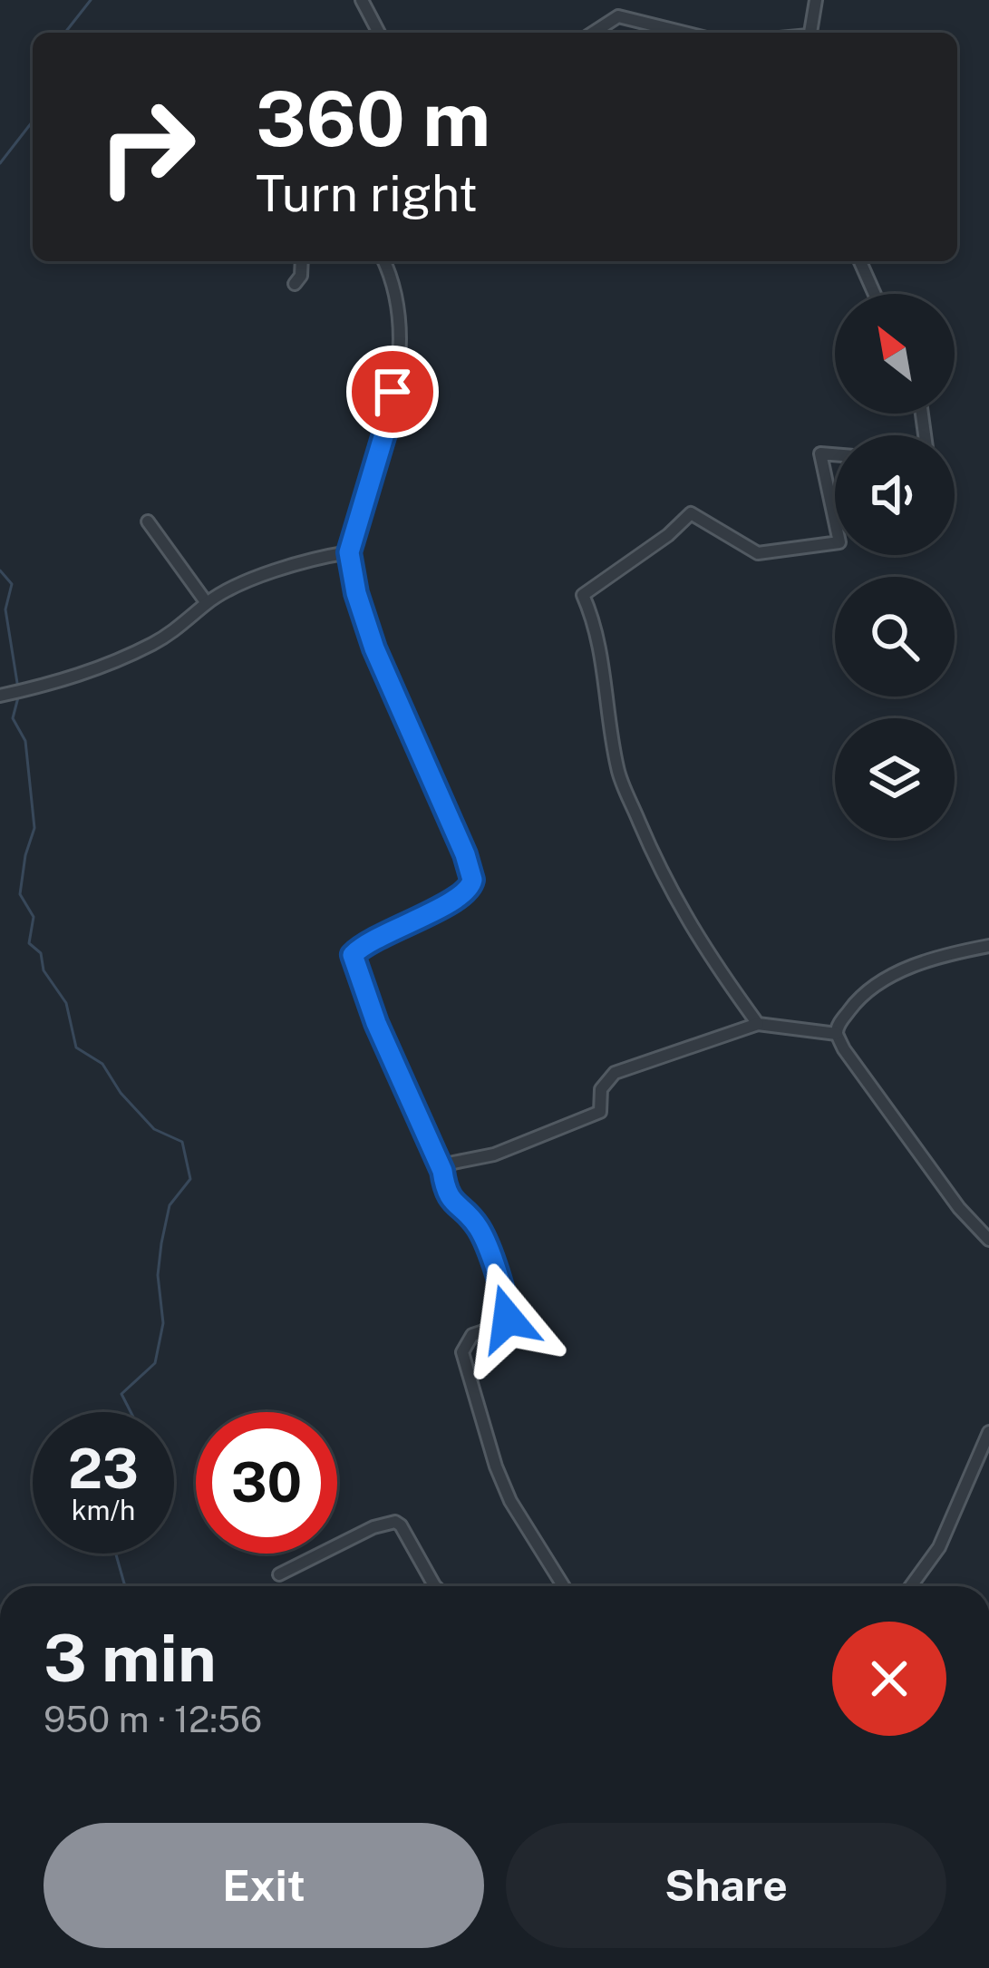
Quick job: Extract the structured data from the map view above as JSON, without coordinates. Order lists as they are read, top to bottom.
{
  "north": "top left",
  "page": {
    "turn": ["360 m", "Turn right"],
    "speed": "23 km/h",
    "limit": "30",
    "heading": ["3 min", "950 m · 12:56"],
    "buttons": ["Exit", "Share"]
  }
}
